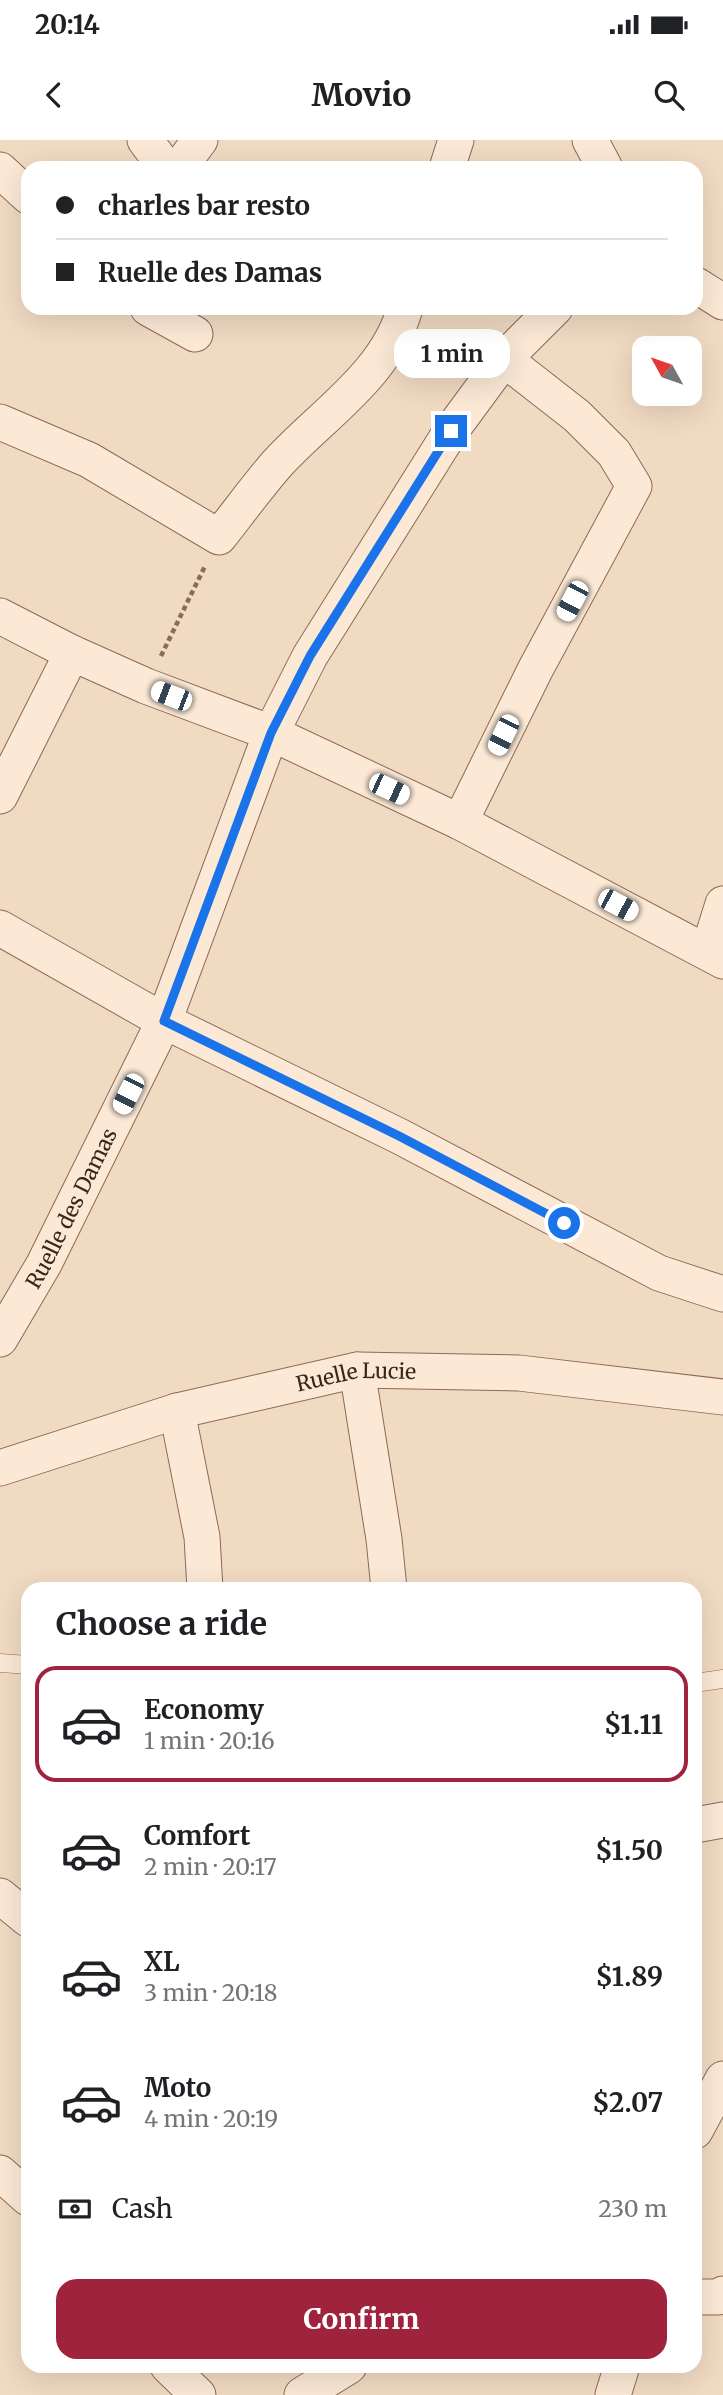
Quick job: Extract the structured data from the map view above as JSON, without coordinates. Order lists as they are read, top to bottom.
{
  "streets": {
    "street": ["Ruelle des Damas", "Ruelle Lucie"]
  },
  "north": "top left",
  "page": {
    "status": "20:14",
    "header": "Movio",
    "banner": ["charles bar resto", "Ruelle des Damas"],
    "bubble": "1 min",
    "heading": "Choose a ride",
    "list": [
      {
        "name": "Economy",
        "note": "1 min · 20:16",
        "value": "$1.11"
      },
      {
        "name": "Comfort",
        "note": "2 min · 20:17",
        "value": "$1.50"
      },
      {
        "name": "XL",
        "note": "3 min · 20:18",
        "value": "$1.89"
      },
      {
        "name": "Moto",
        "note": "4 min · 20:19",
        "value": "$2.07"
      }
    ],
    "pay": ["Cash", "230 m"],
    "buttons": "Confirm"
  }
}
